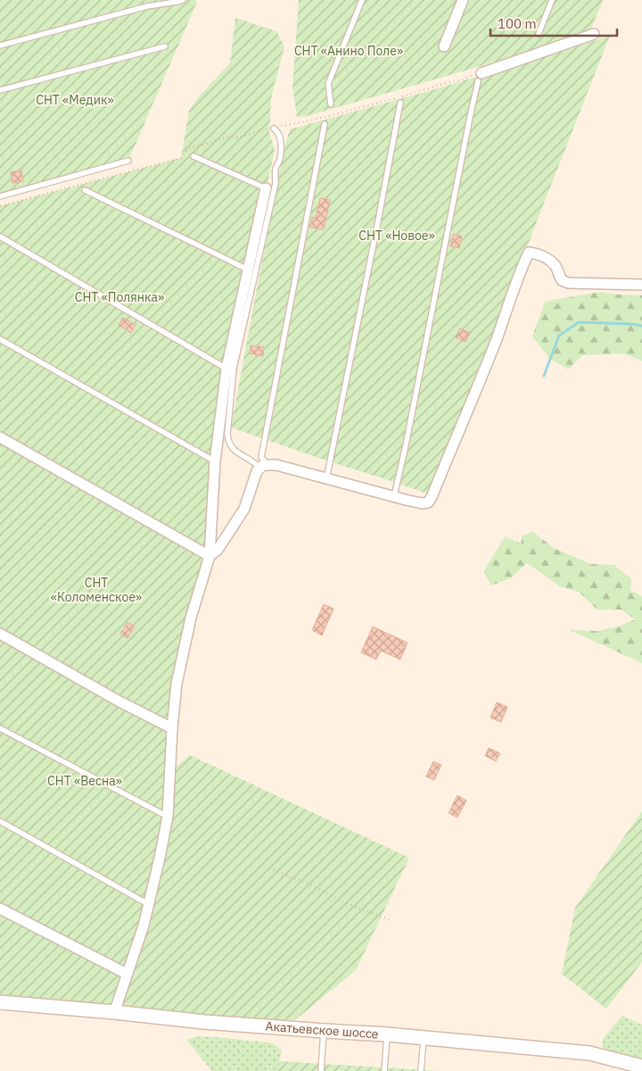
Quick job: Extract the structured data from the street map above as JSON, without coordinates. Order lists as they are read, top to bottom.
{
  "streets": {
    "main road": ["Акатьевское шоссе"]
  },
  "parks": [
    "СНТ «Анино Поле»",
    "СНТ «Медик»",
    "СНТ «Новое»",
    "СНТ «Полянка»",
    "СНТ «Коломенское»",
    "СНТ «Весна»"
  ],
  "scale_bar": "100 m"
}
